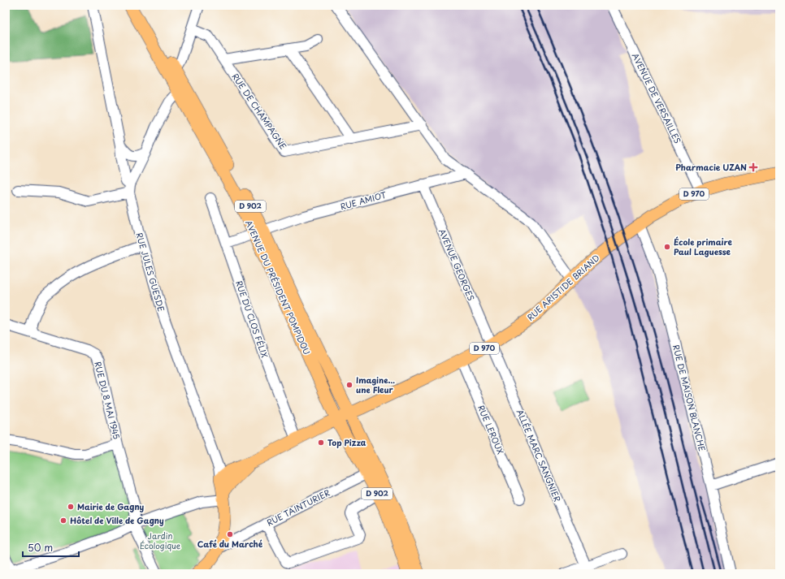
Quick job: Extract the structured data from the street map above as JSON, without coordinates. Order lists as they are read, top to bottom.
{
  "streets": {
    "main road": [
      "D 970",
      "D 902",
      "RUE JULES GUESDE",
      "AVENUE DU PRÉSIDENT POMPIDOU",
      "RUE ARISTIDE BRIAND"
    ],
    "street": [
      "AVENUE DE VERSAILLES",
      "RUE DE CHAMPAGNE",
      "RUE AMIOT",
      "AVENUE GEORGES",
      "RUE DU CLOS FÉLIX",
      "RUE DE MAISON BLANCHE",
      "RUE DU 8 MAI 1945",
      "RUE LEROUX",
      "ALLÉE MARC SANGNIER",
      "RUE TAINTURIER"
    ]
  },
  "crossings": [
    ["AVENUE DE VERSAILLES", "RUE ARISTIDE BRIAND"],
    ["RUE AMIOT", "AVENUE GEORGES"],
    ["RUE AMIOT", "AVENUE DU PRÉSIDENT POMPIDOU"],
    ["RUE AMIOT", "RUE DU CLOS FÉLIX"],
    ["D 902", "AVENUE DU PRÉSIDENT POMPIDOU"],
    ["D 902", "RUE ARISTIDE BRIAND"],
    ["D 902", "RUE TAINTURIER"],
    ["AVENUE GEORGES", "RUE ARISTIDE BRIAND"],
    ["AVENUE GEORGES", "ALLÉE MARC SANGNIER"],
    ["RUE JULES GUESDE", "RUE TAINTURIER"],
    ["AVENUE DU PRÉSIDENT POMPIDOU", "RUE ARISTIDE BRIAND"],
    ["RUE ARISTIDE BRIAND", "RUE DE MAISON BLANCHE"],
    ["RUE ARISTIDE BRIAND", "RUE LEROUX"],
    ["RUE ARISTIDE BRIAND", "ALLÉE MARC SANGNIER"]
  ],
  "parks": ["Jardin Écologique"],
  "places": {
    "health": ["Pharmacie UZAN"],
    "other": [
      "École primaire Paul Laguesse",
      "Imagine... une Fleur",
      "Top Pizza",
      "Mairie de Gagny",
      "Hôtel de Ville de Gagny",
      "Café du Marché"
    ]
  },
  "scale_bar": "50 m"
}
